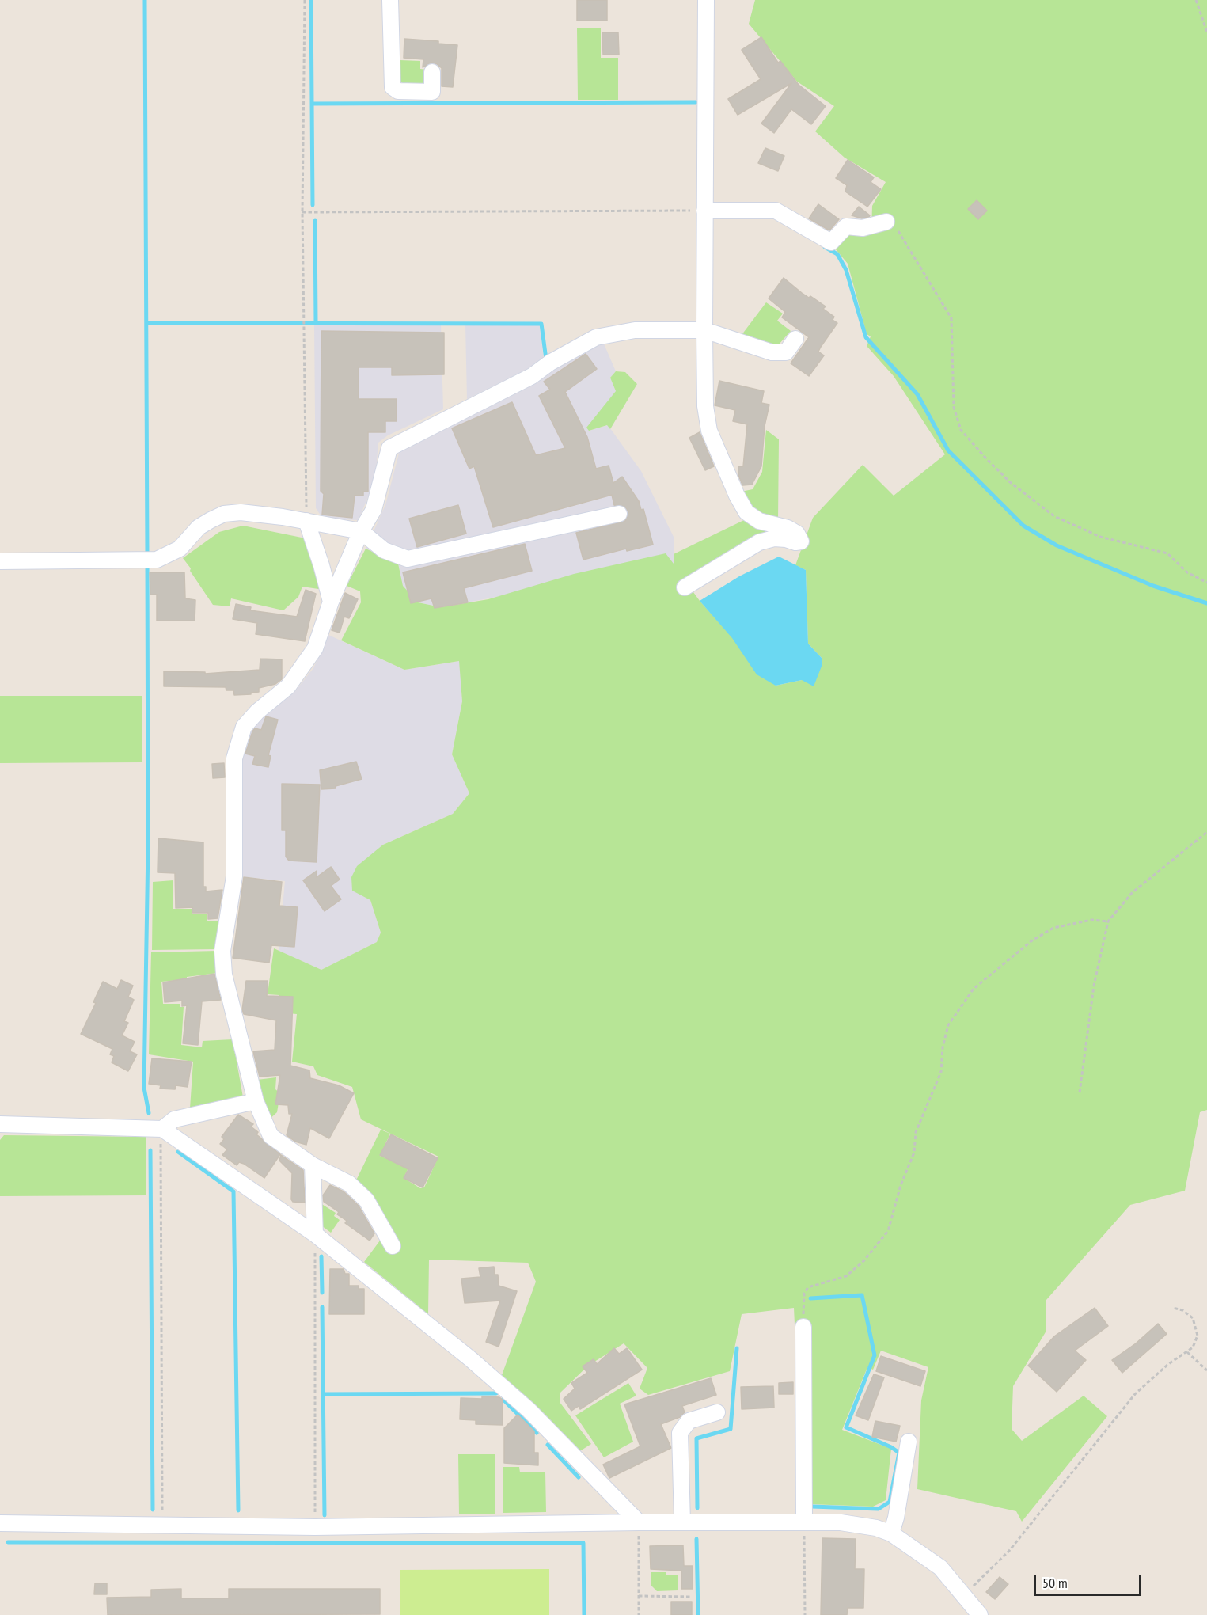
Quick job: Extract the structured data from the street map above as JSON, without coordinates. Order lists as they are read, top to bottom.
{
  "scale_bar": "50 m"
}
